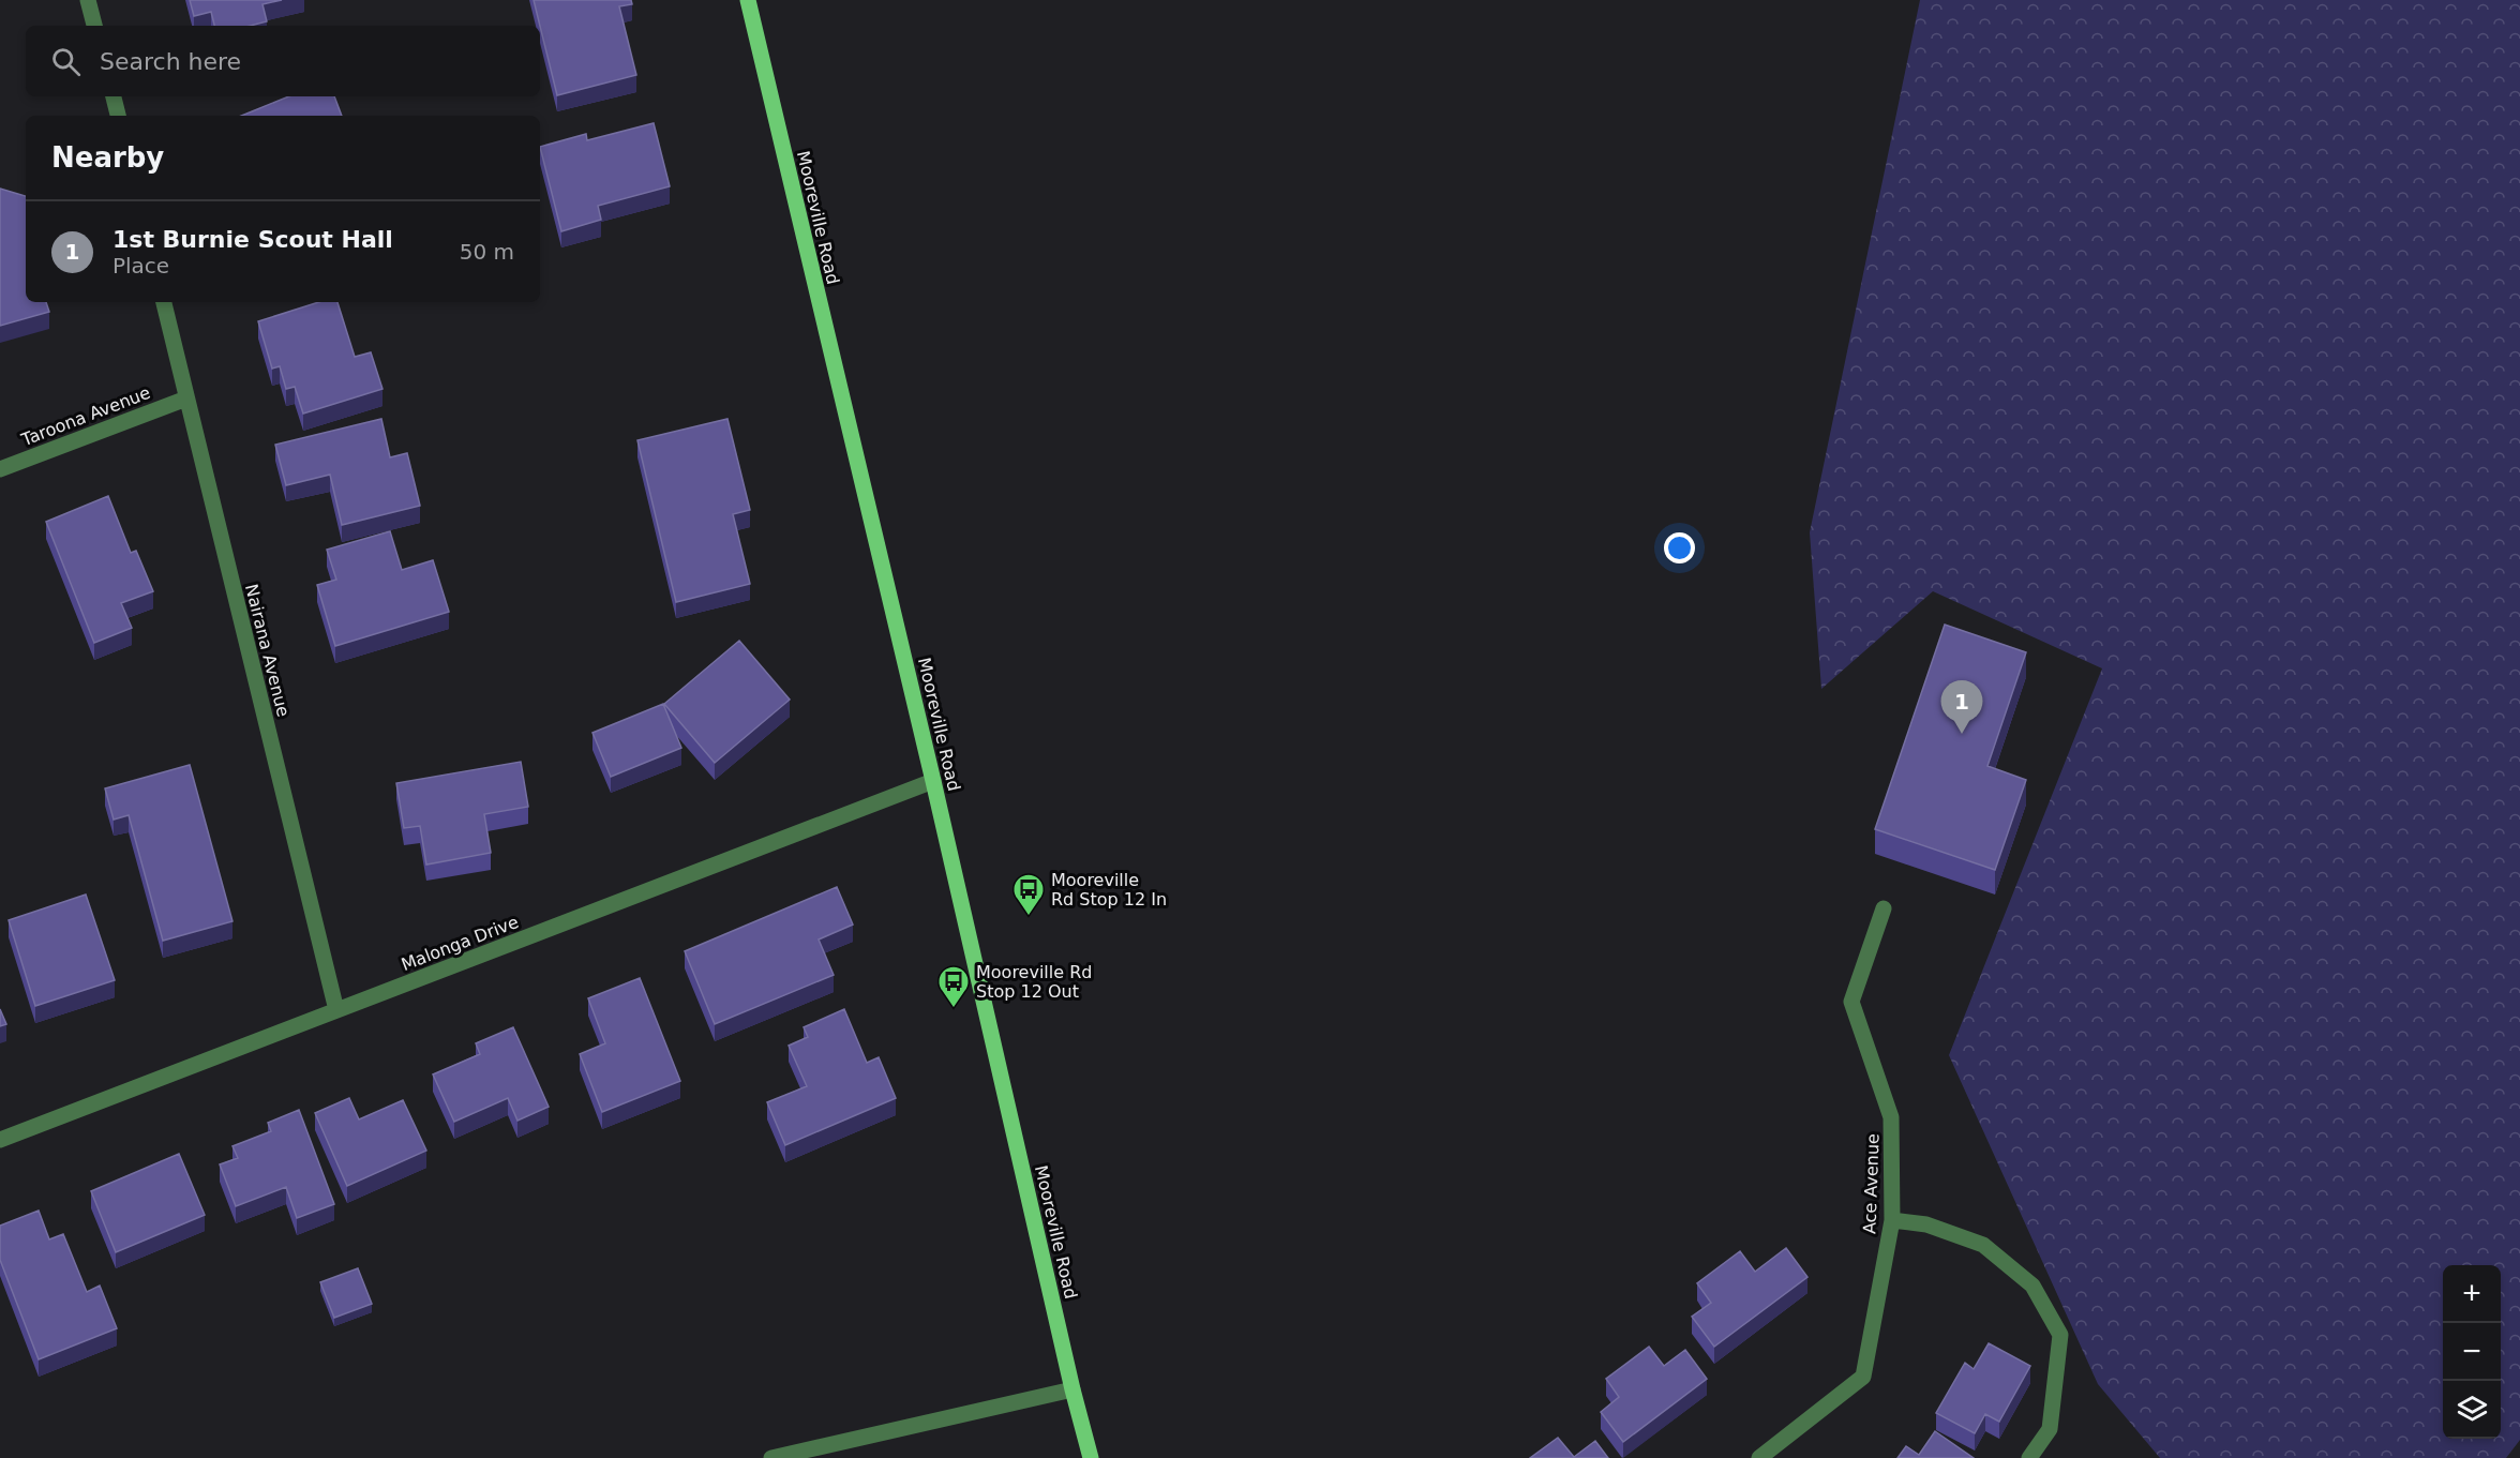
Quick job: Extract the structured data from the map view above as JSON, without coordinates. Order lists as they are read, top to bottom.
{
  "streets": {
    "main road": ["Mooreville Road"],
    "street": [
      "Taroona Avenue",
      "Nairana Avenue",
      "Malonga Drive",
      "Ace Avenue"
    ]
  },
  "crossings": [
    ["Mooreville Road", "Malonga Drive"],
    ["Taroona Avenue", "Nairana Avenue"],
    ["Nairana Avenue", "Malonga Drive"]
  ],
  "places": {
    "bus stop": ["Mooreville Rd Stop 12 In", "Mooreville Rd Stop 12 Out"]
  },
  "page": {
    "search": "Search here",
    "heading": "Nearby",
    "list": [
      {
        "mark": "1",
        "name": "1st Burnie Scout Hall",
        "note": "Place",
        "value": "50 m"
      }
    ],
    "pins": "1",
    "map_buttons": ["+", "−"]
  }
}
